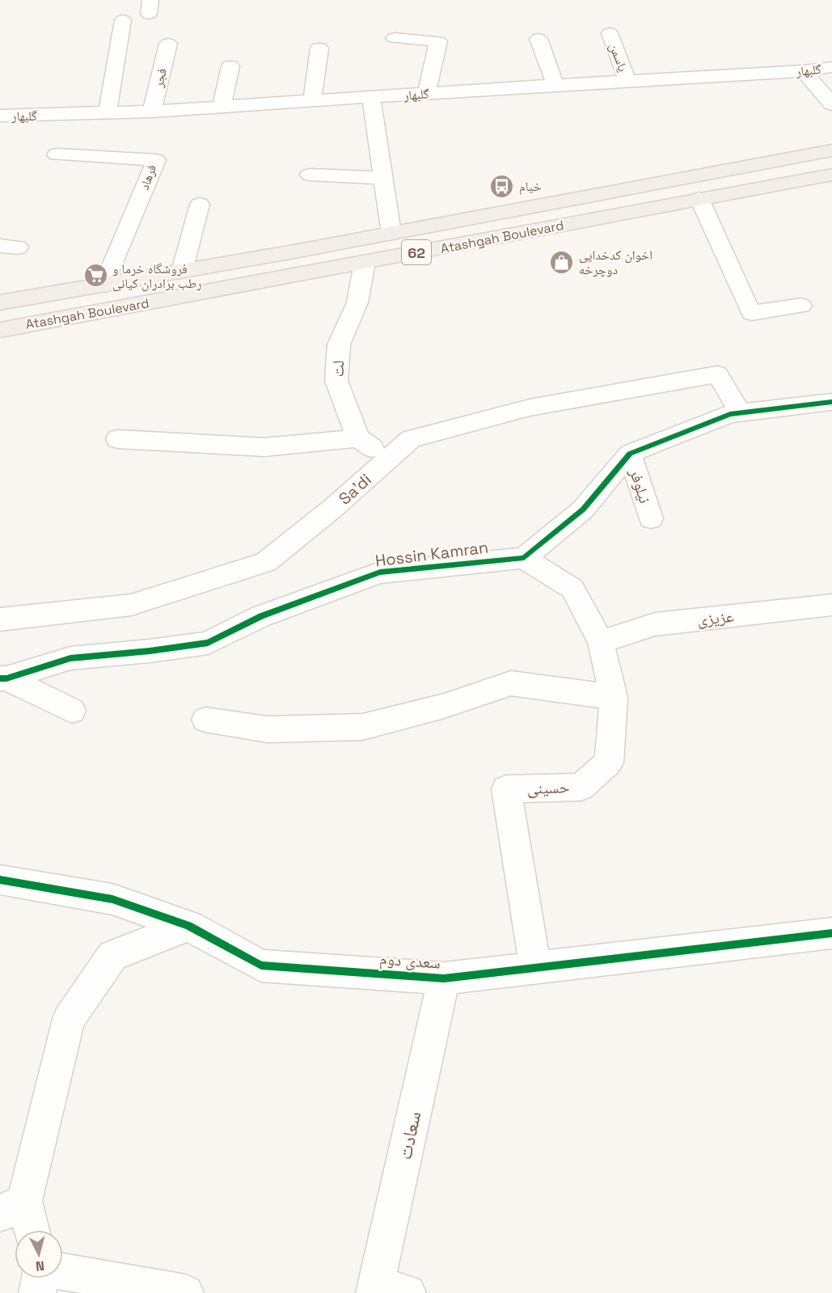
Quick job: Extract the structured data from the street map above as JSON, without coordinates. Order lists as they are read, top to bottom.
{
  "streets": {
    "main road": ["Atashgah Boulevard", "62"],
    "street": [
      "یاسمن",
      "گلبهار",
      "فجر",
      "فرهاد",
      "لت",
      "نیلوفر",
      "Sa'di",
      "Hossin Kamran",
      "عزیزی",
      "حسینی",
      "سعدی دوم",
      "سعادت"
    ]
  },
  "crossings": [
    ["یاسمن", "گلبهار"],
    ["گلبهار", "فجر"],
    ["فرهاد", "Atashgah Boulevard"],
    ["Atashgah Boulevard", "لت"],
    ["Hossin Kamran", "حسینی"],
    ["عزیزی", "حسینی"],
    ["حسینی", "سعدی دوم"],
    ["سعدی دوم", "سعادت"]
  ],
  "places": {
    "bus stop": ["خیام"],
    "shop": ["اخوان کدخدایی دوچرخه"],
    "supermarket": ["فروشگاه خرما و رطب برادران کیانی"]
  },
  "north": "bottom"
}
